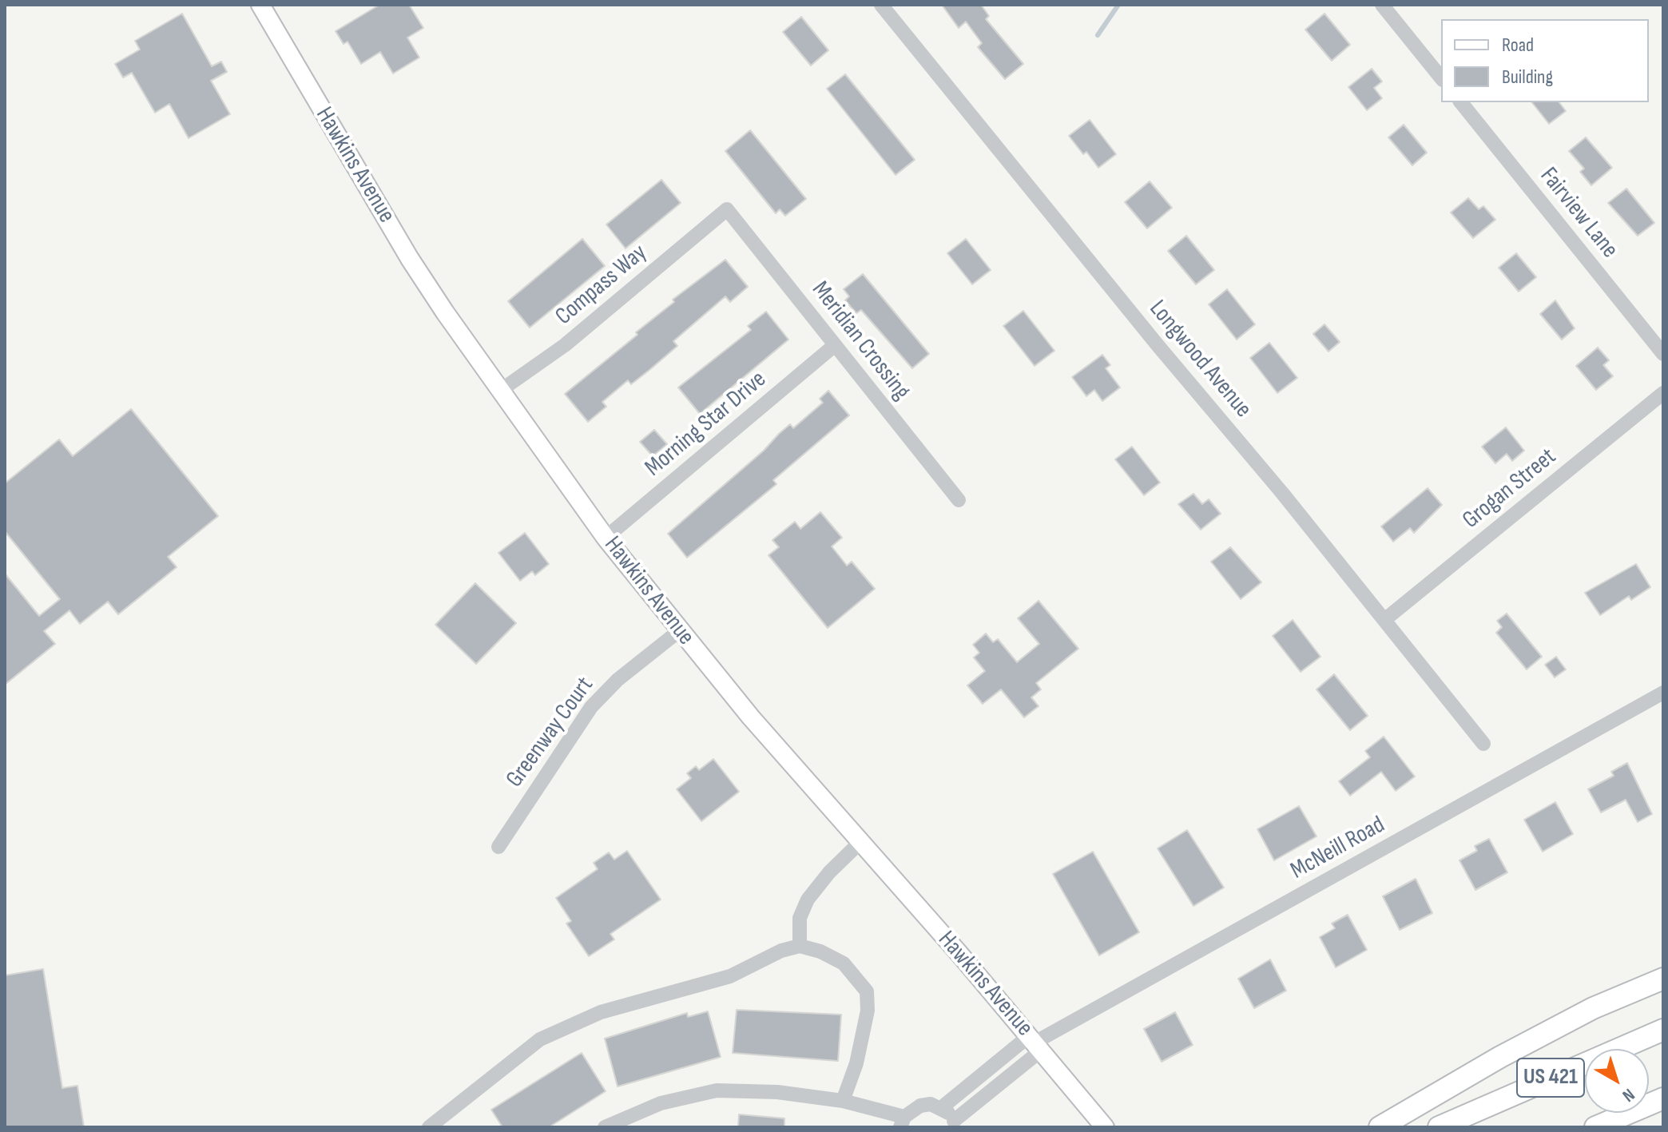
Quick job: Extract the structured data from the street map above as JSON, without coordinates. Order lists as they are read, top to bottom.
{
  "streets": {
    "highway": ["US 421"],
    "main road": ["Hawkins Avenue"],
    "street": [
      "Fairview Lane",
      "Compass Way",
      "Meridian Crossing",
      "Longwood Avenue",
      "Morning Star Drive",
      "Grogan Street",
      "Greenway Court",
      "McNeill Road"
    ]
  },
  "crossings": [
    ["Hawkins Avenue", "Compass Way"],
    ["Hawkins Avenue", "Morning Star Drive"],
    ["Hawkins Avenue", "Greenway Court"],
    ["Hawkins Avenue", "McNeill Road"],
    ["Compass Way", "Meridian Crossing"],
    ["Meridian Crossing", "Morning Star Drive"],
    ["Longwood Avenue", "Grogan Street"]
  ],
  "legend": ["Road", "Building"],
  "north": "bottom right"
}
